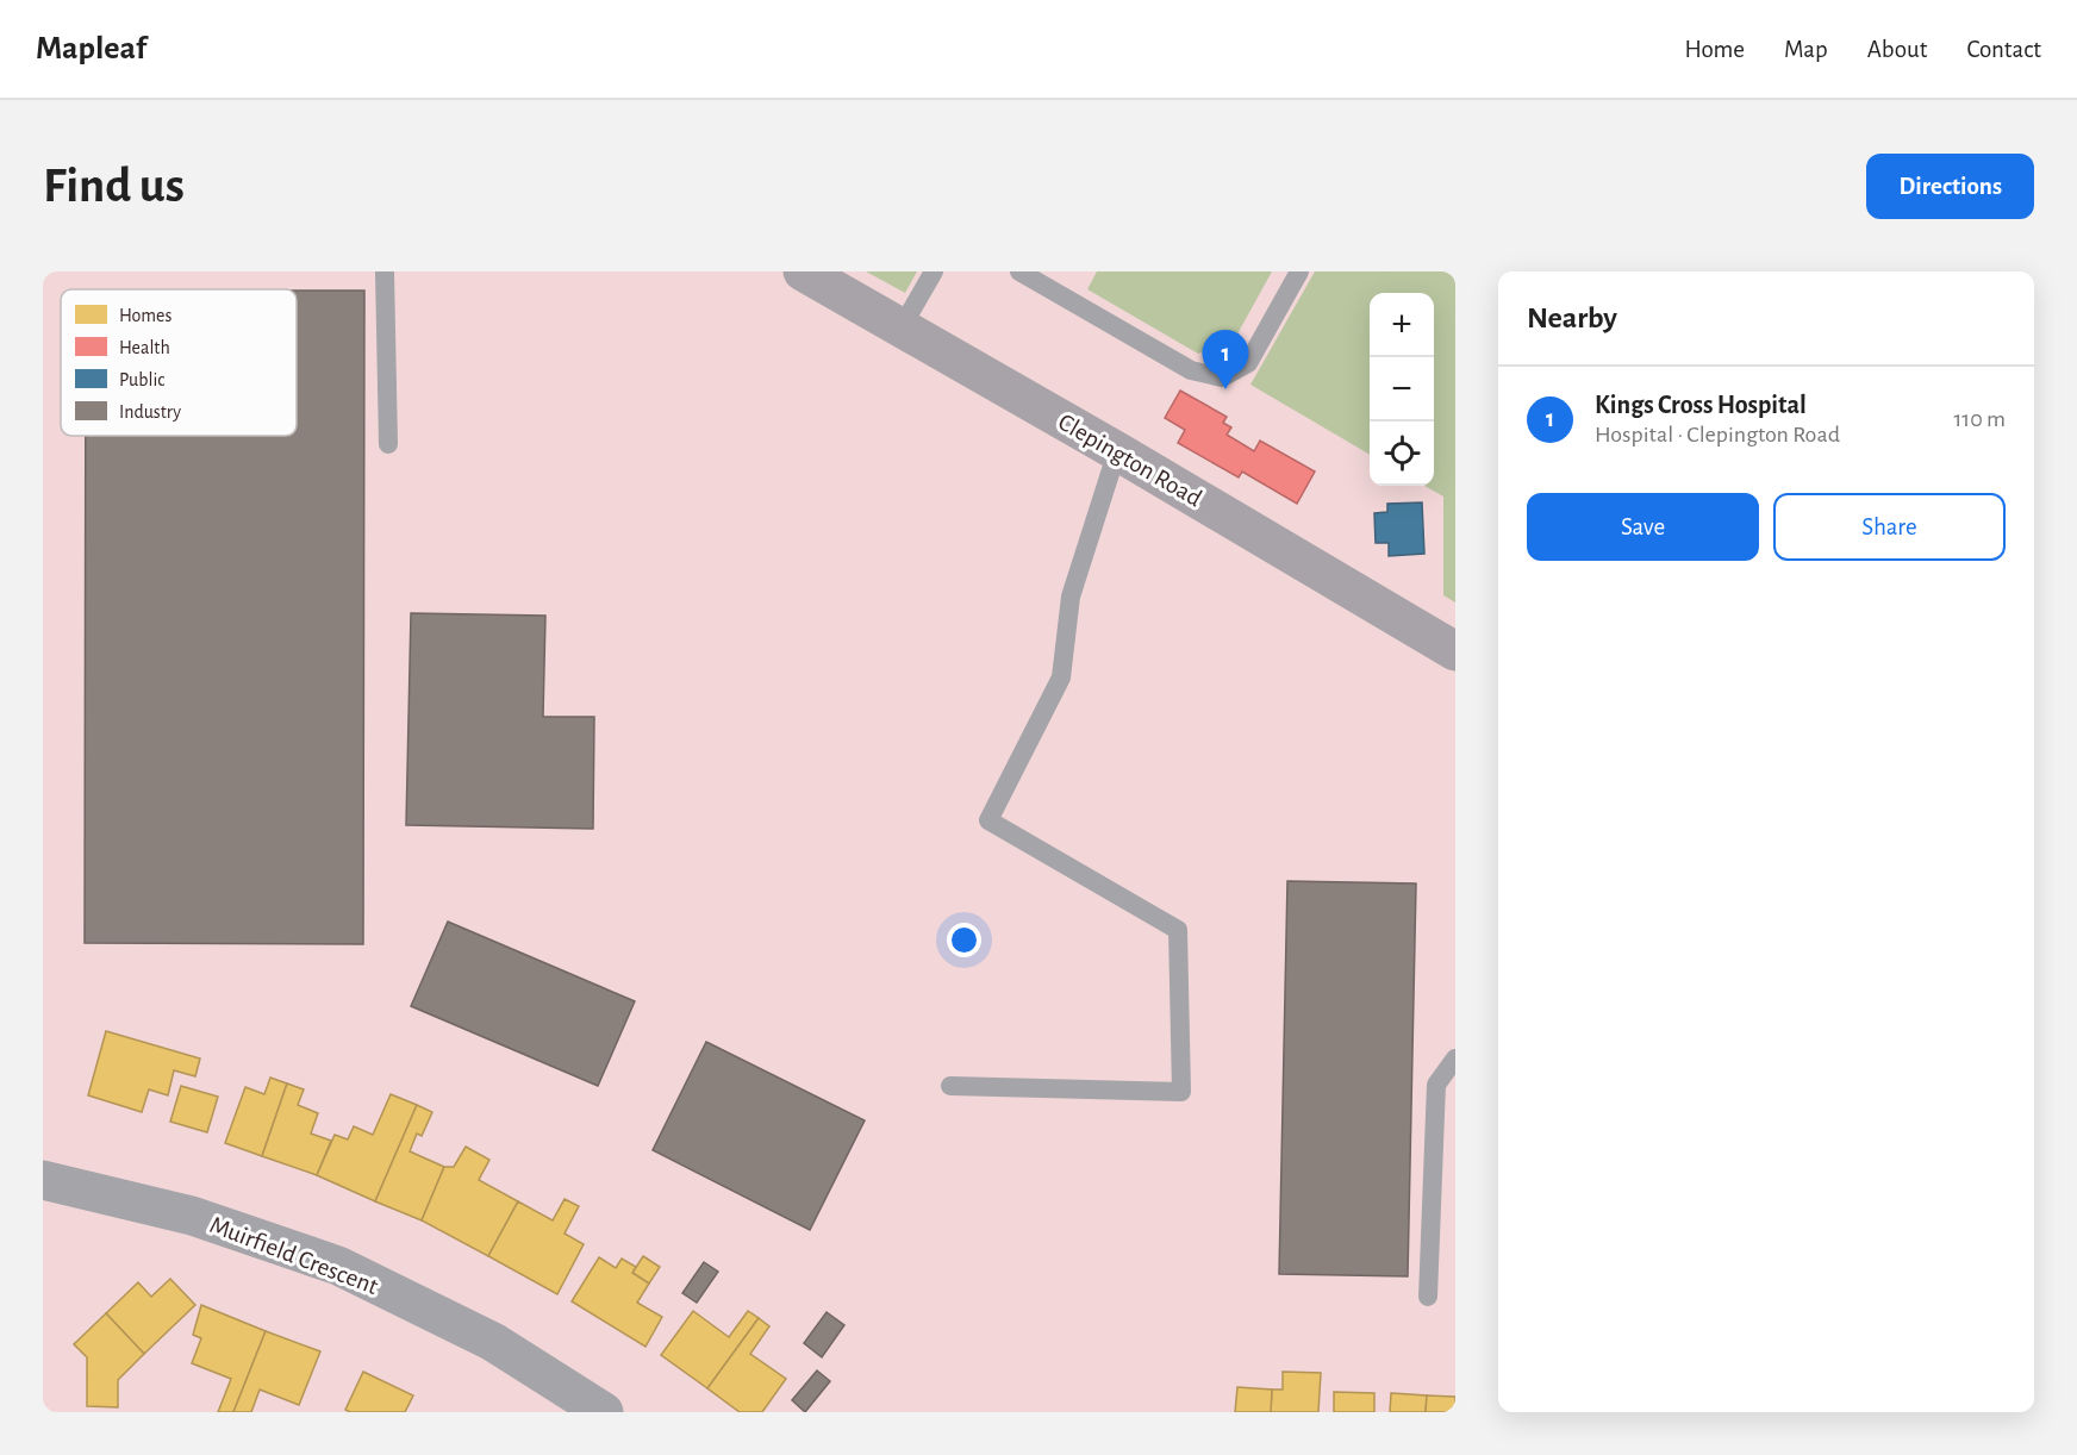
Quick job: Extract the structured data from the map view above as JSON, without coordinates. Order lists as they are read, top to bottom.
{
  "streets": {
    "main road": ["Clepington Road"],
    "street": ["Muirfield Crescent"]
  },
  "legend": [
    "Homes",
    "Health",
    "Public",
    "Industry"
  ],
  "page": {
    "header": "Mapleaf",
    "nav": [
      "Home",
      "Map",
      "About",
      "Contact"
    ],
    "buttons": [
      "Directions",
      ["Save", "Share"]
    ],
    "title": "Find us",
    "heading": "Nearby",
    "map_buttons": ["+", "−"],
    "pins": "1",
    "list": [
      {
        "mark": "1",
        "name": "Kings Cross Hospital",
        "note": "Hospital · Clepington Road",
        "value": "110 m"
      }
    ]
  }
}
